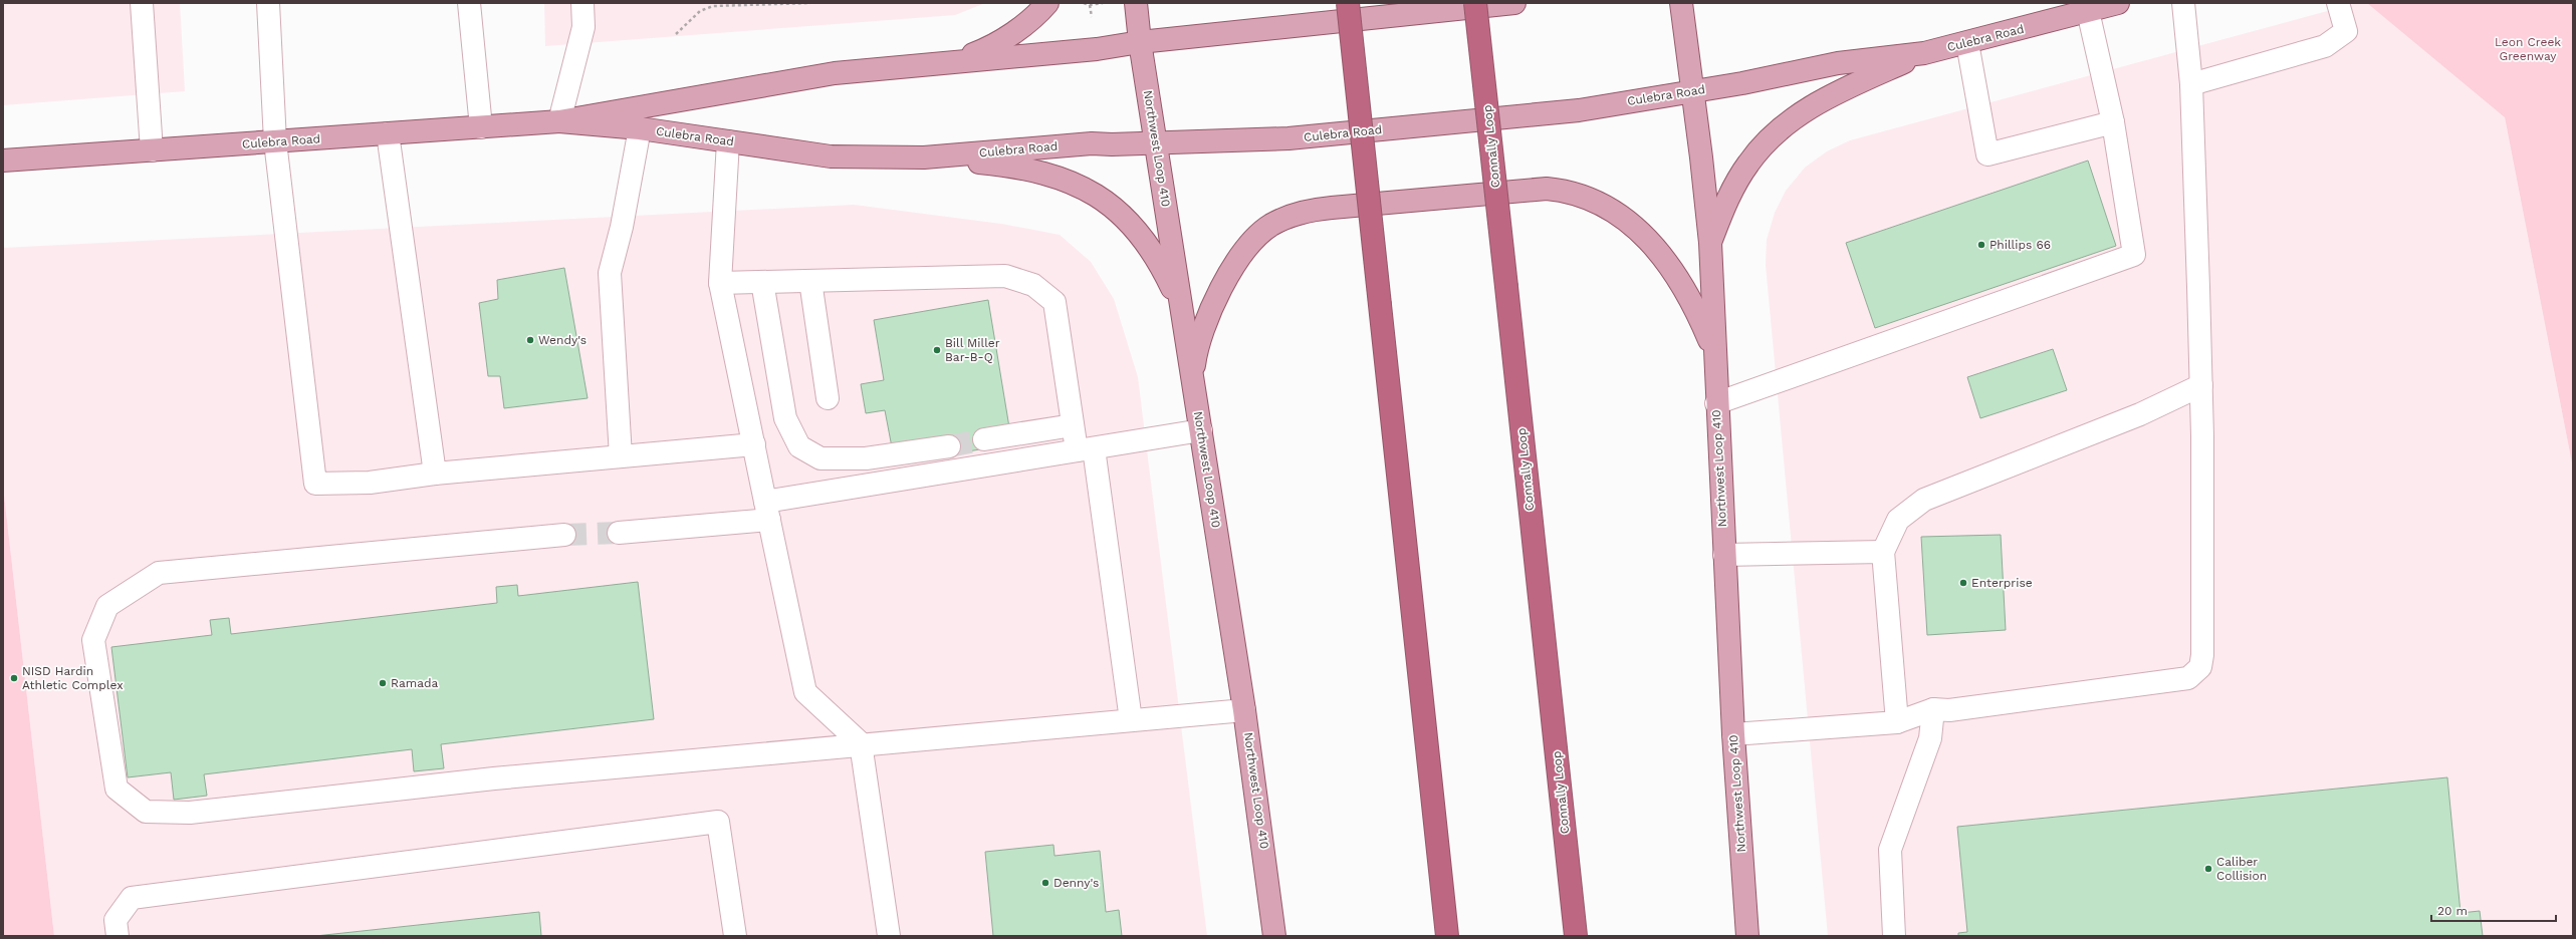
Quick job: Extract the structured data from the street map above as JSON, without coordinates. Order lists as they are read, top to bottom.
{
  "streets": {
    "highway": ["Connally Loop"],
    "main road": ["Culebra Road", "Northwest Loop 410"]
  },
  "crossings": [
    ["Culebra Road", "Northwest Loop 410"]
  ],
  "parks": ["Leon Creek Greenway"],
  "places": [
    "Phillips 66",
    "Wendy's",
    "Bill Miller Bar-B-Q",
    "Enterprise",
    "NISD Hardin Athletic Complex",
    "Ramada",
    "Caliber Collision",
    "Denny's"
  ],
  "scale_bar": "20 m"
}
